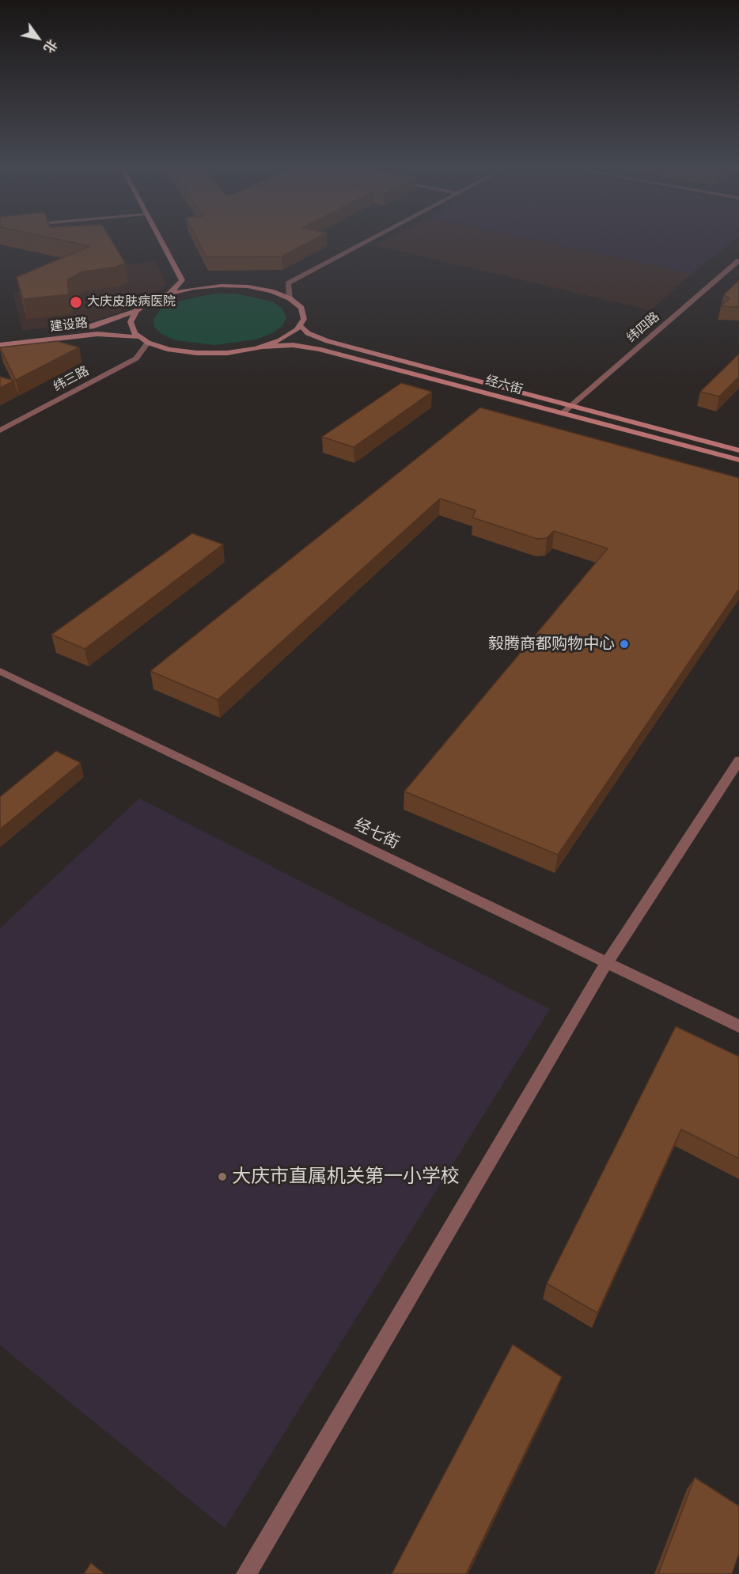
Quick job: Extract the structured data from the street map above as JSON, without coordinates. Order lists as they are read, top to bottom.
{
  "streets": {
    "main road": ["建设路", "经六街"],
    "street": ["纬四路", "纬三路", "经七街"]
  },
  "crossings": [
    ["纬四路", "经六街"]
  ],
  "places": ["大庆皮肤病医院", "毅腾商都购物中心", "大庆市直属机关第一小学校"],
  "north": "bottom right"
}
